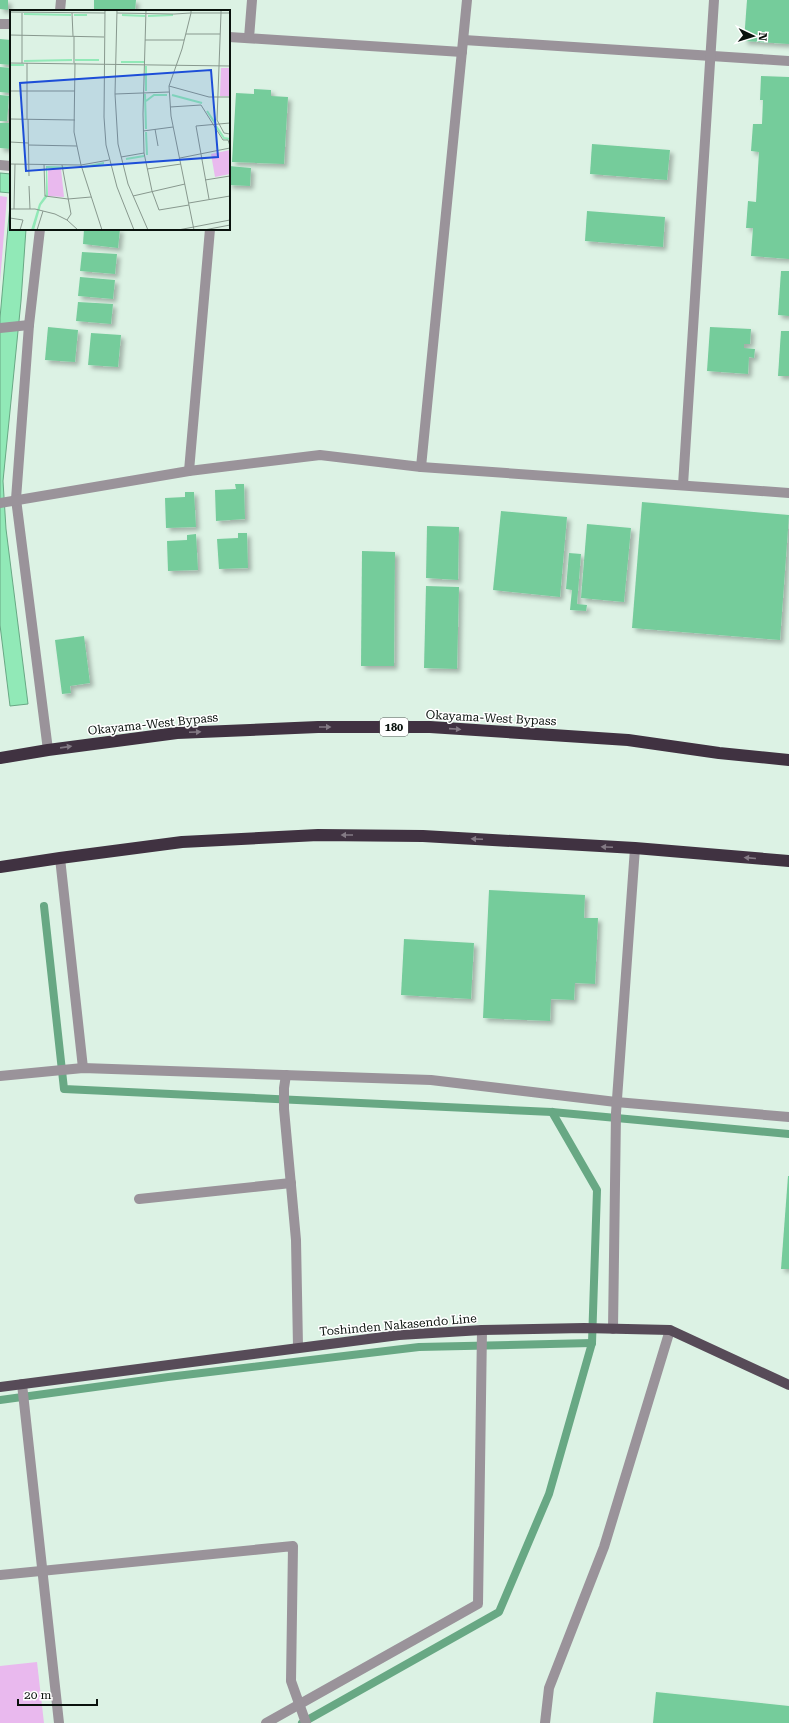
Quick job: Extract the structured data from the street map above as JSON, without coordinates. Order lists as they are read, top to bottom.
{
  "streets": {
    "highway": ["Okayama-West Bypass", "180"],
    "main road": ["Toshinden Nakasendo Line"]
  },
  "scale_bar": "20 m",
  "north": "right"
}
